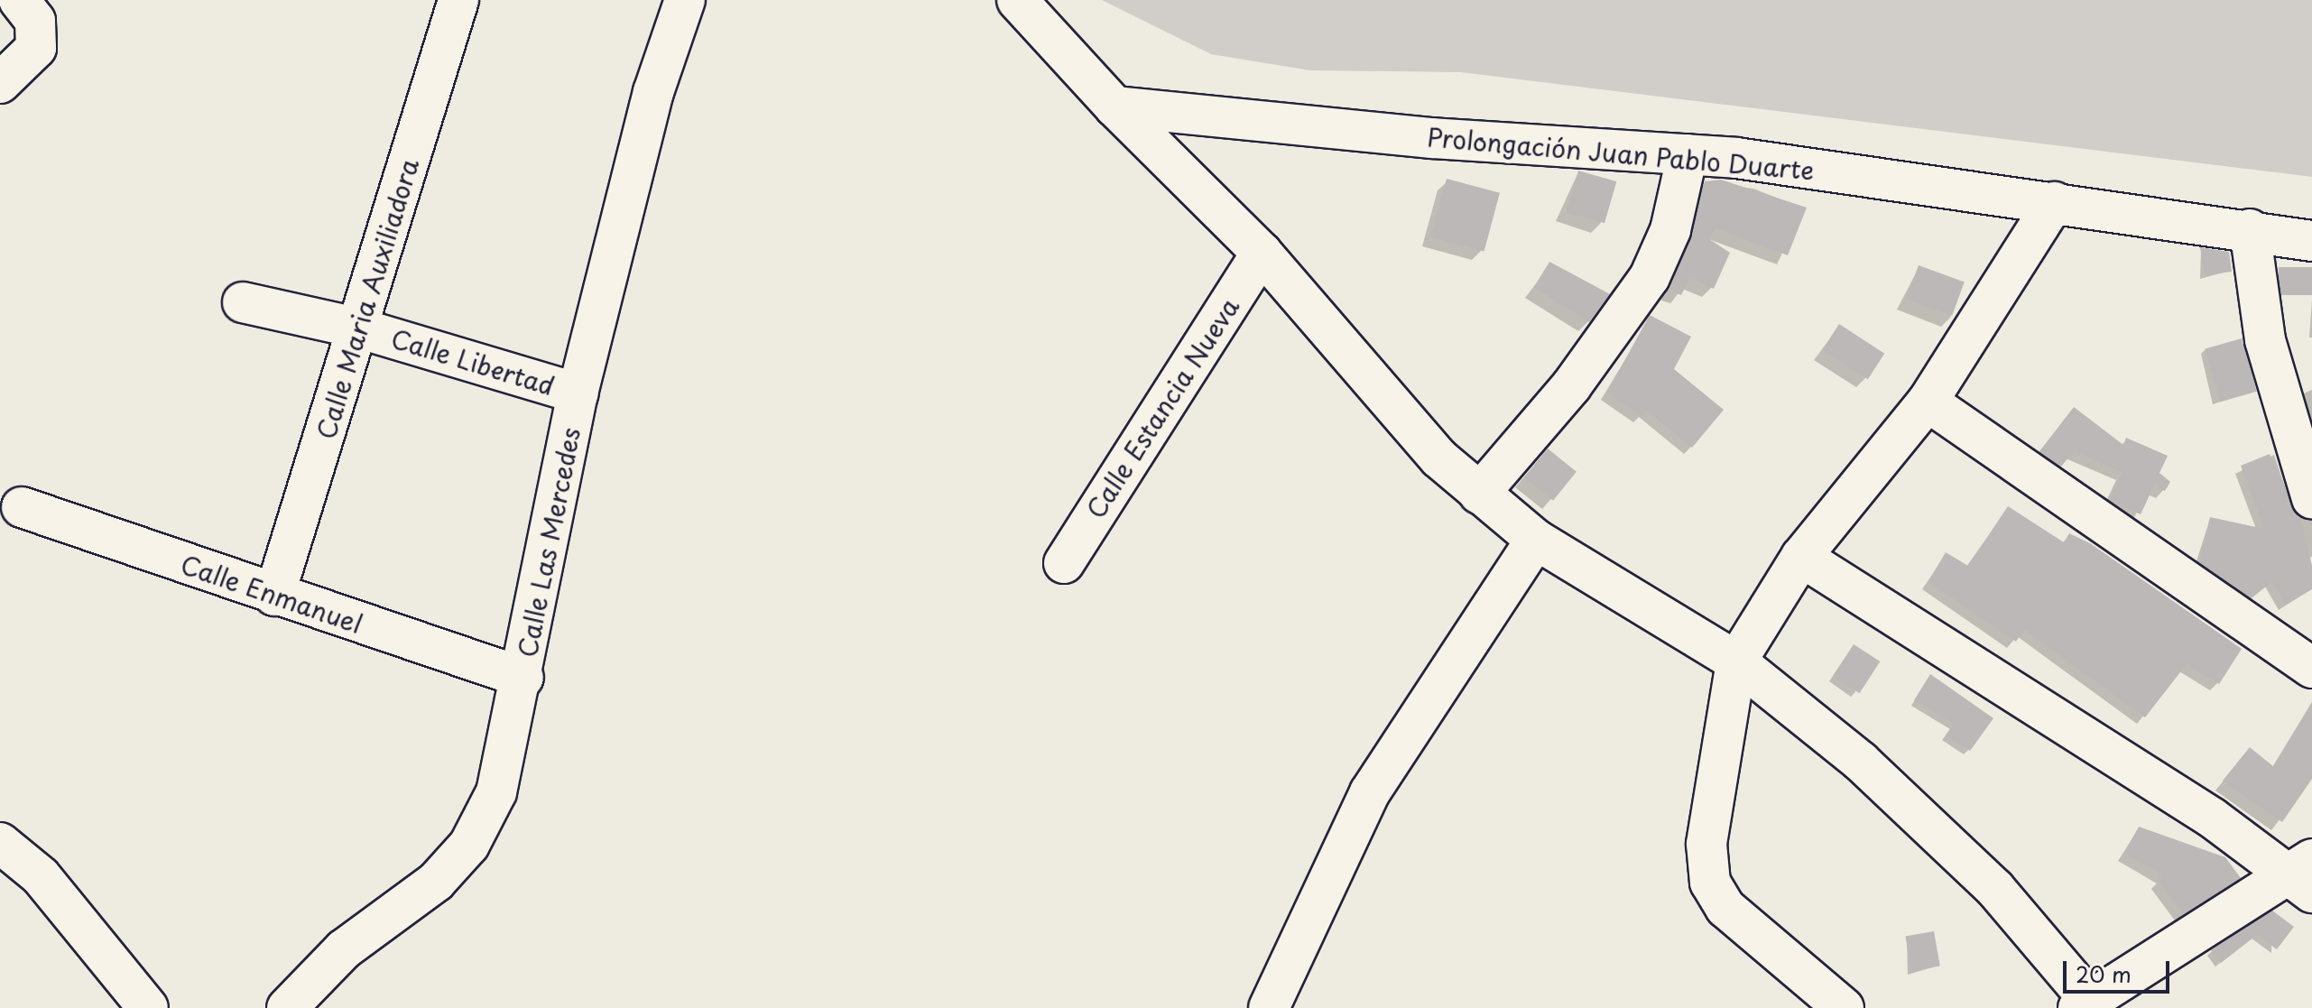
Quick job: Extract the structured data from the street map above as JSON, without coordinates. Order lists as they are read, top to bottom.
{
  "streets": {
    "street": [
      "Prolongación Juan Pablo Duarte",
      "Calle Maria Auxiliadora",
      "Calle Libertad",
      "Calle Estancia Nueva",
      "Calle Las Mercedes",
      "Calle Enmanuel"
    ]
  },
  "crossings": [
    ["Calle Maria Auxiliadora", "Calle Libertad"],
    ["Calle Maria Auxiliadora", "Calle Enmanuel"],
    ["Calle Libertad", "Calle Las Mercedes"],
    ["Calle Las Mercedes", "Calle Enmanuel"]
  ],
  "scale_bar": "20 m"
}
